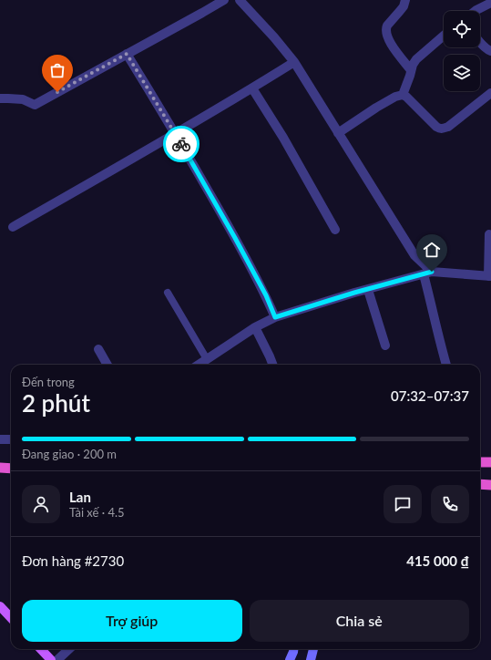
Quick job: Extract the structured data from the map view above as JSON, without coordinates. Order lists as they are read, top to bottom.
{
  "page": {
    "heading": ["2 phút", "Đến trong", "07:32–07:37"],
    "panel": [
      "Lan",
      "Tài xế · 4.5",
      "Đơn hàng #2730",
      "415 000 ₫"
    ],
    "bar": "Đang giao · 200 m",
    "buttons": ["Trợ giúp", "Chia sẻ"]
  }
}
